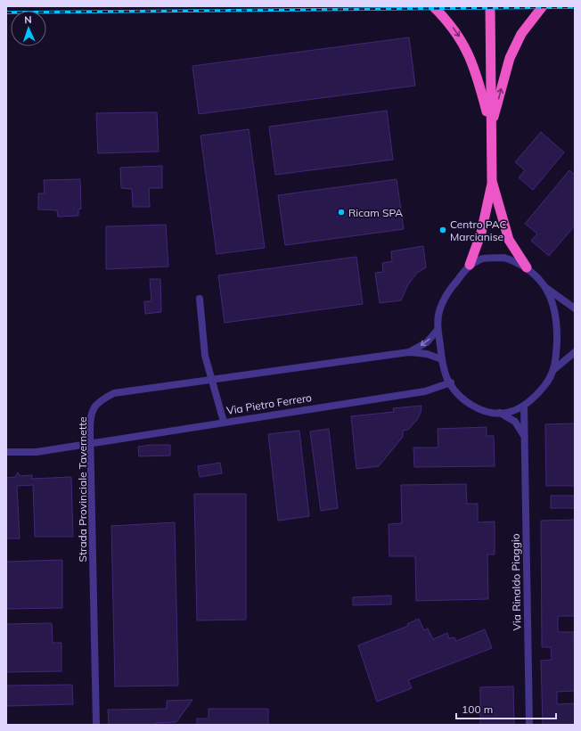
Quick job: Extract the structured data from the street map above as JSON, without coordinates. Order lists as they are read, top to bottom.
{
  "streets": {
    "street": ["Via Pietro Ferrero", "Strada Provinciale Tavernette", "Via Rinaldo Piaggio"]
  },
  "crossings": [
    ["Via Pietro Ferrero", "Strada Provinciale Tavernette"]
  ],
  "places": ["Ricam SPA", "Centro PAC Marcianise"],
  "scale_bar": "100 m",
  "north": "top"
}
